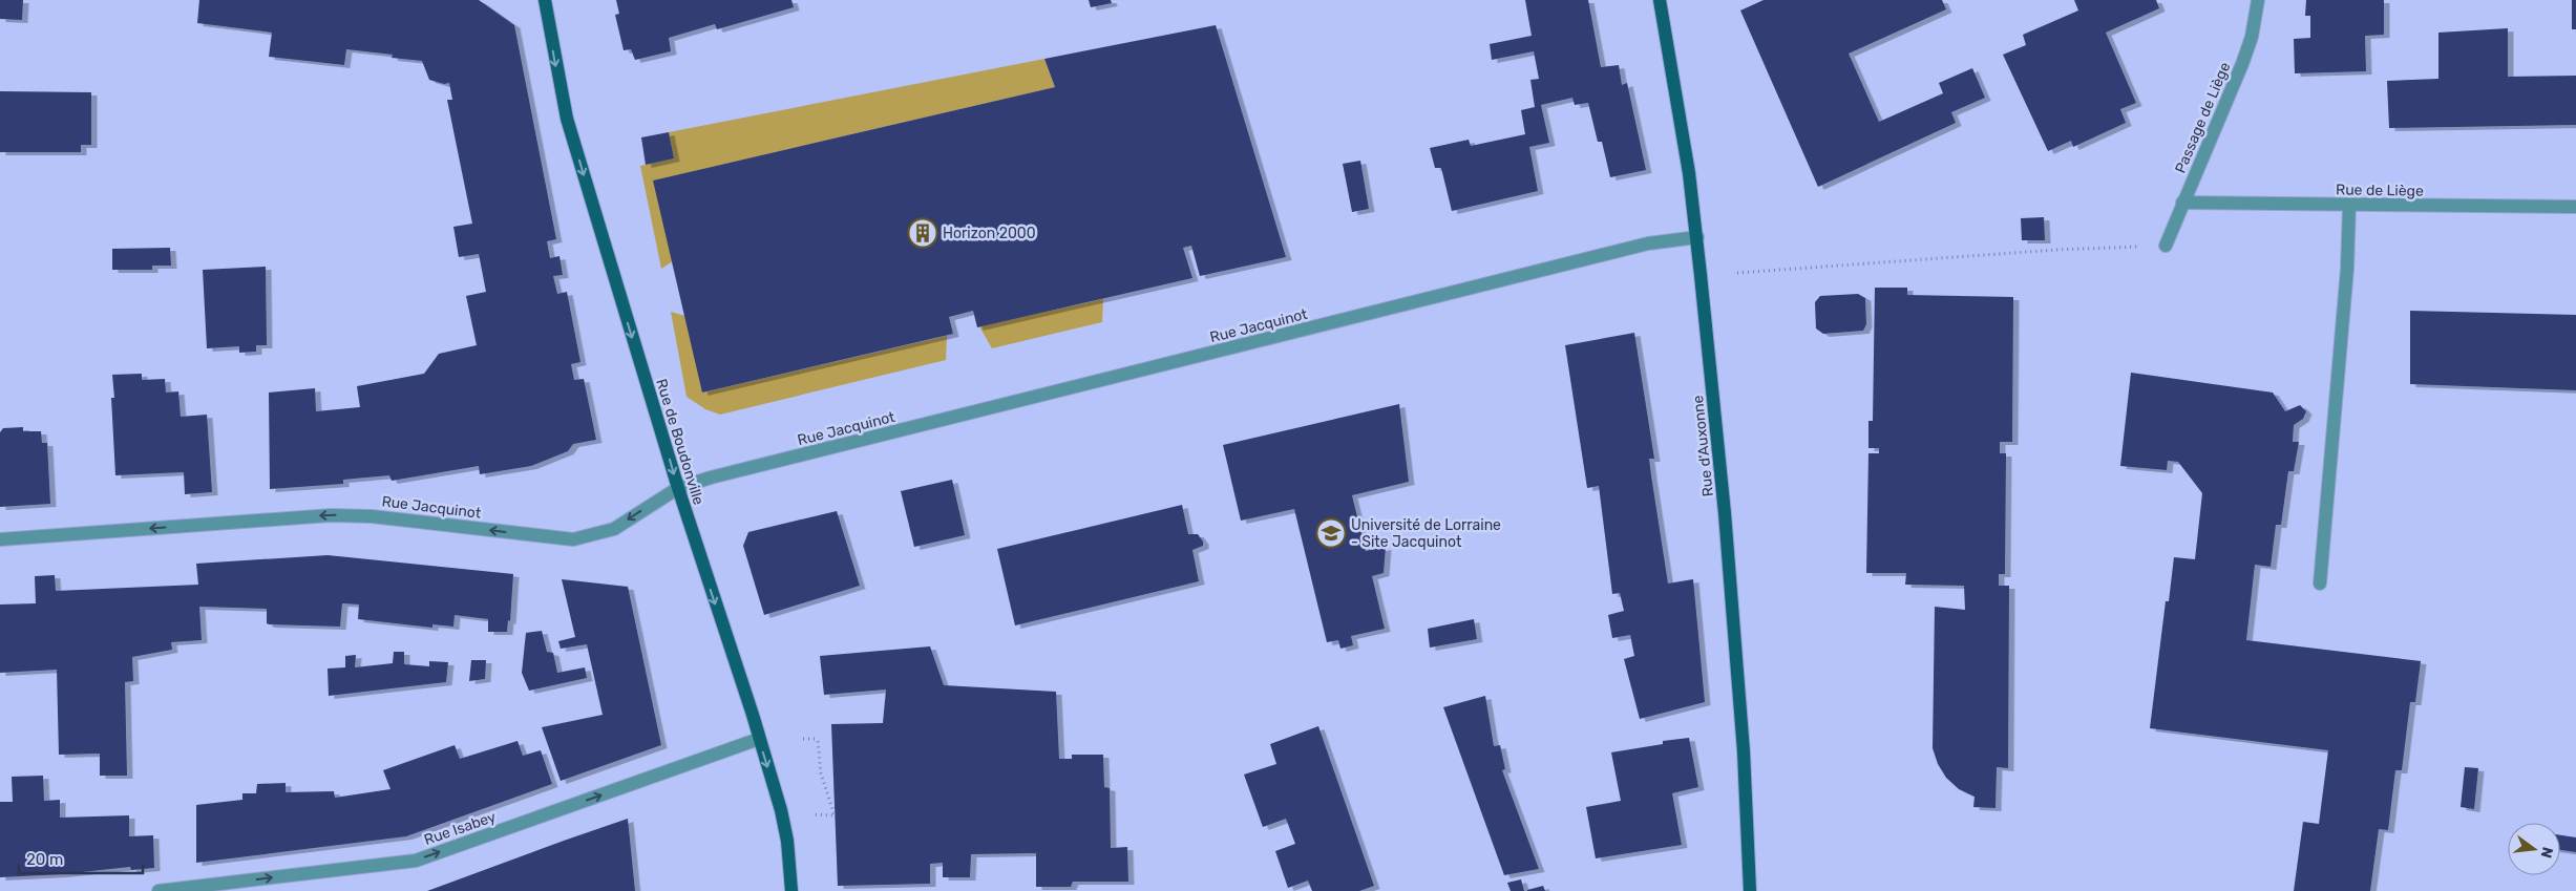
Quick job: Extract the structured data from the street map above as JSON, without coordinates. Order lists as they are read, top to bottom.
{
  "streets": {
    "main road": ["Rue de Boudonville", "Rue d'Auxonne"],
    "street": [
      "Passage de Liège",
      "Rue de Liège",
      "Rue Jacquinot",
      "Rue Isabey"
    ]
  },
  "crossings": [
    ["Passage de Liège", "Rue de Liège"],
    ["Rue Jacquinot", "Rue de Boudonville"],
    ["Rue Jacquinot", "Rue d'Auxonne"],
    ["Rue de Boudonville", "Rue Isabey"]
  ],
  "one_way": ["Rue Jacquinot", "Rue de Boudonville", "Rue Isabey"],
  "places": {
    "building": ["Horizon 2000"],
    "school or university": ["Université de Lorraine - Site Jacquinot"]
  },
  "scale_bar": "20 m",
  "north": "right"
}
